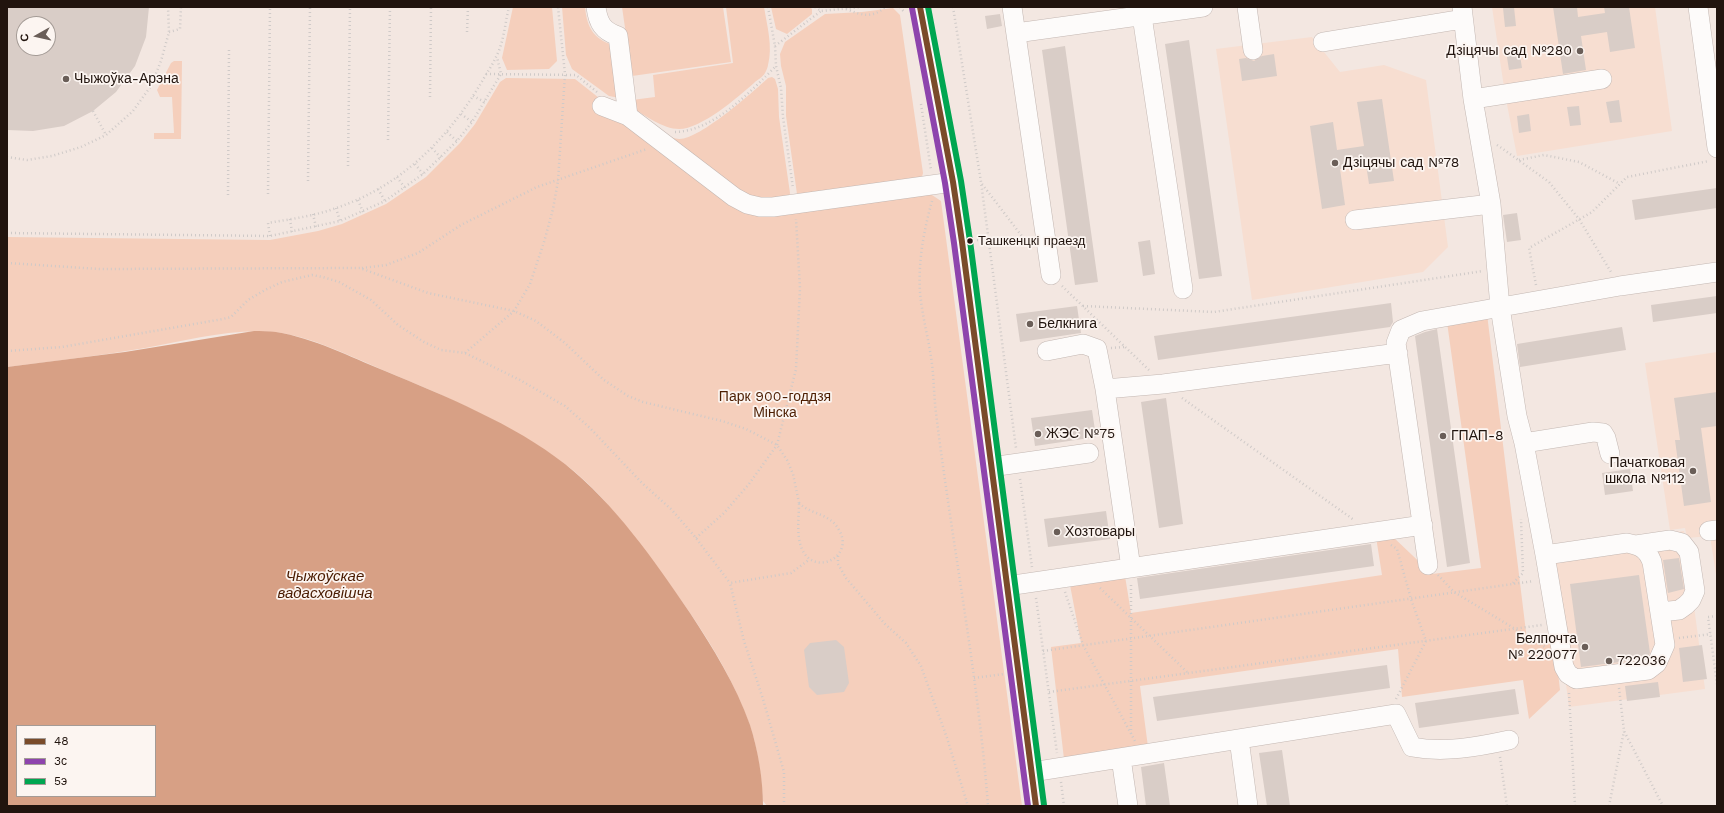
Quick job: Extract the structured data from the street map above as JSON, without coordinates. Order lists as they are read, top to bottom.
{
  "water": ["Чыжоўскае вадасховішча"],
  "parks": ["Парк 900-годдзя Мінска"],
  "places": [
    "Дзіцячы сад №280",
    "Чыжоўка-Арэна",
    "Дзіцячы сад №78",
    "Ташкенцкі праезд",
    "Белкнига",
    "ЖЭС №75",
    "ГПАП-8",
    "Пачатковая школа №112",
    "Хозтовары",
    "Белпочта № 220077",
    "722036"
  ],
  "lines": ["transit line 48", "transit line 5э", "transit line 3с"],
  "legend": ["48", "3с", "5э"],
  "north": "left"
}
